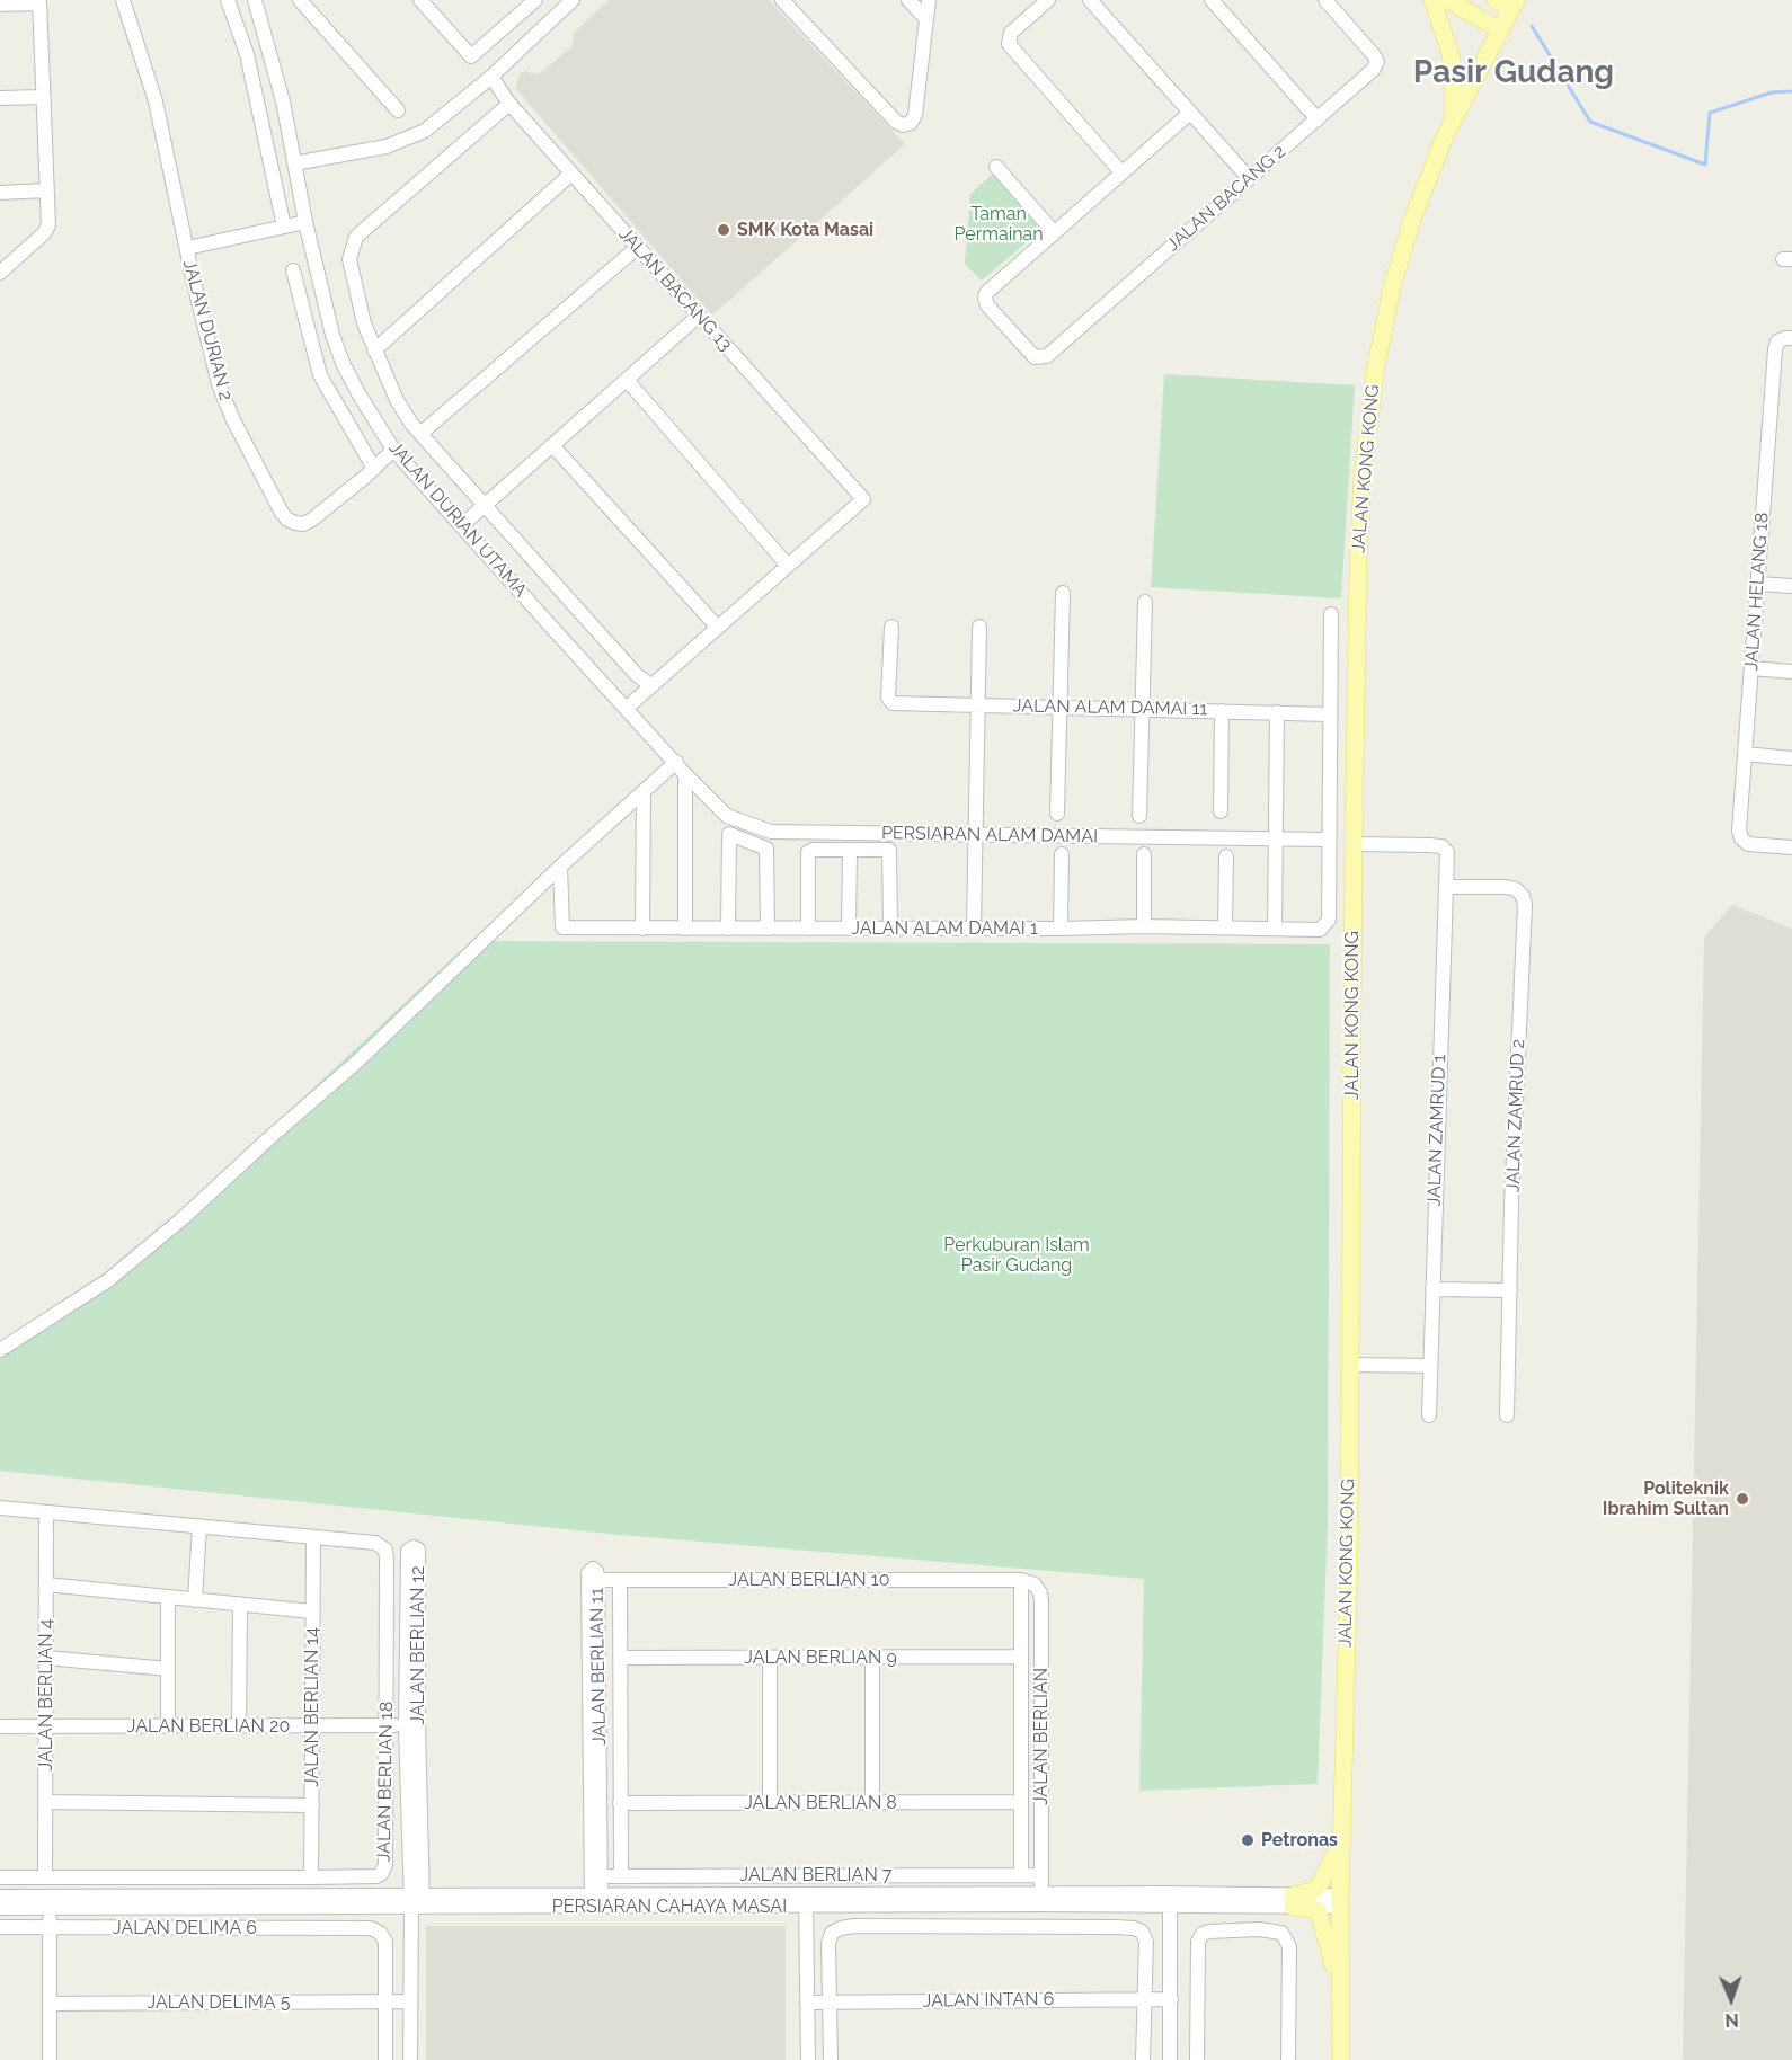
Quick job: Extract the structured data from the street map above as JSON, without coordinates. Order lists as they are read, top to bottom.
{
  "streets": {
    "main road": ["JALAN KONG KONG"],
    "street": [
      "JALAN BACANG 2",
      "JALAN BACANG 13",
      "JALAN DURIAN 2",
      "JALAN DURIAN UTAMA",
      "JALAN HELANG 18",
      "JALAN ALAM DAMAI 11",
      "PERSIARAN ALAM DAMAI",
      "JALAN ALAM DAMAI 1",
      "JALAN ZAMRUD 2",
      "JALAN ZAMRUD 1",
      "JALAN BERLIAN 10",
      "JALAN BERLIAN 12",
      "JALAN BERLIAN 9",
      "JALAN BERLIAN 11",
      "JALAN BERLIAN 4",
      "JALAN BERLIAN 14",
      "JALAN BERLIAN 20",
      "JALAN BERLIAN",
      "JALAN BERLIAN 18",
      "JALAN BERLIAN 8",
      "JALAN BERLIAN 7",
      "PERSIARAN CAHAYA MASAI",
      "JALAN DELIMA 6",
      "JALAN INTAN 6",
      "JALAN DELIMA 5"
    ]
  },
  "crossings": [
    ["JALAN DURIAN 2", "JALAN DURIAN UTAMA"],
    ["JALAN KONG KONG", "JALAN ZAMRUD 1"],
    ["JALAN KONG KONG", "PERSIARAN CAHAYA MASAI"],
    ["JALAN DURIAN UTAMA", "PERSIARAN ALAM DAMAI"],
    ["PERSIARAN ALAM DAMAI", "JALAN ALAM DAMAI 1"],
    ["JALAN ZAMRUD 2", "JALAN ZAMRUD 1"],
    ["JALAN BERLIAN 10", "JALAN BERLIAN 11"],
    ["JALAN BERLIAN 10", "JALAN BERLIAN"],
    ["JALAN BERLIAN 12", "JALAN BERLIAN 20"],
    ["JALAN BERLIAN 12", "PERSIARAN CAHAYA MASAI"],
    ["JALAN BERLIAN 12", "JALAN DELIMA 5"],
    ["JALAN BERLIAN 11", "JALAN BERLIAN 7"],
    ["JALAN BERLIAN 11", "PERSIARAN CAHAYA MASAI"],
    ["JALAN BERLIAN 4", "JALAN BERLIAN 20"],
    ["JALAN BERLIAN 4", "JALAN BERLIAN 18"],
    ["JALAN BERLIAN 14", "JALAN BERLIAN 20"],
    ["JALAN BERLIAN 14", "JALAN BERLIAN 18"],
    ["JALAN BERLIAN 20", "JALAN BERLIAN 18"],
    ["JALAN BERLIAN", "JALAN BERLIAN 7"],
    ["JALAN BERLIAN", "PERSIARAN CAHAYA MASAI"],
    ["JALAN DELIMA 6", "JALAN DELIMA 5"]
  ],
  "districts": ["Pasir Gudang"],
  "parks": ["Taman Permainan", "Perkuburan Islam Pasir Gudang"],
  "places": ["SMK Kota Masai", "Politeknik Ibrahim Sultan", "Petronas"],
  "north": "bottom"
}
